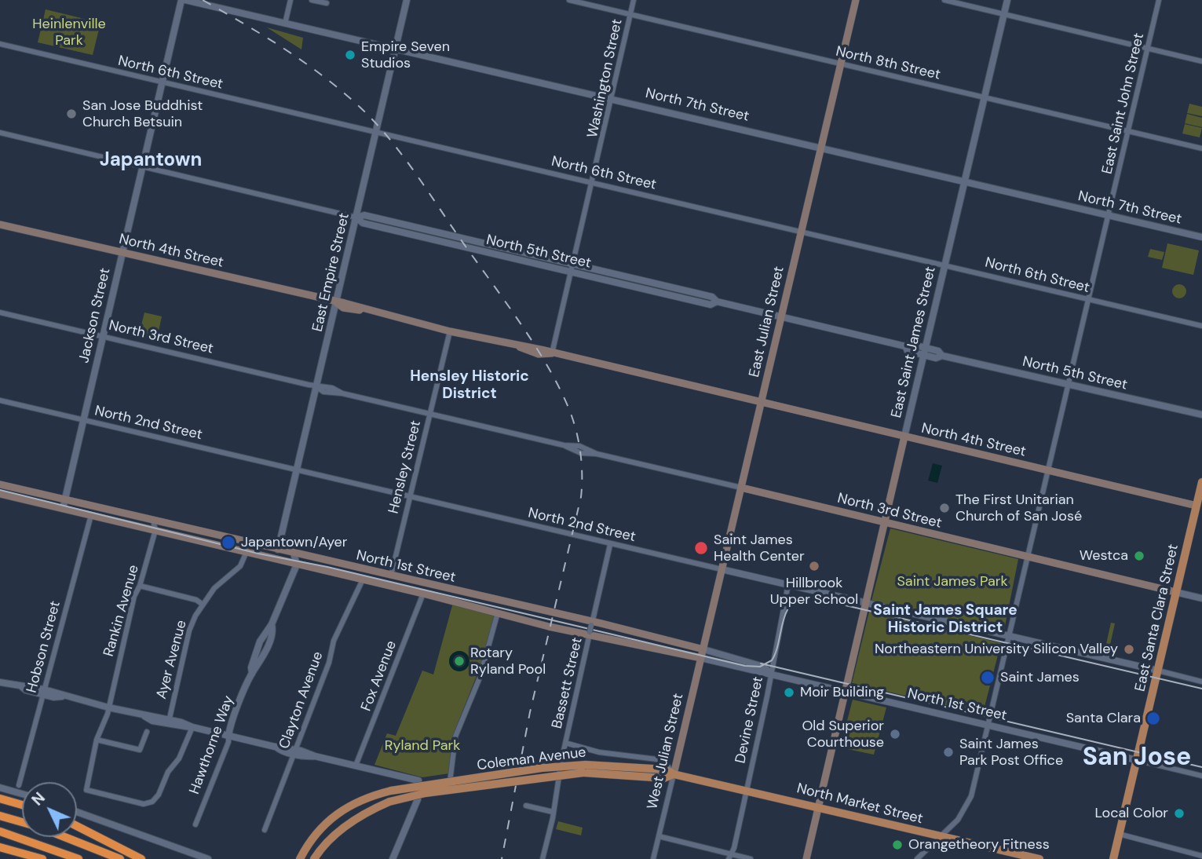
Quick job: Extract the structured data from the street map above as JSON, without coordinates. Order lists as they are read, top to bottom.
{
  "streets": {
    "main road": [
      "North 4th Street",
      "East Julian Street",
      "North 3rd Street",
      "East Saint James Street",
      "North 1st Street",
      "East Santa Clara Street",
      "West Julian Street",
      "Coleman Avenue",
      "North Market Street"
    ],
    "street": [
      "North 8th Street",
      "North 6th Street",
      "Washington Street",
      "East Saint John Street",
      "North 7th Street",
      "North 5th Street",
      "East Empire Street",
      "Jackson Street",
      "North 2nd Street",
      "Hensley Street",
      "Rankin Avenue",
      "Hobson Street",
      "Ayer Avenue",
      "Fox Avenue",
      "Bassett Street",
      "Clayton Avenue",
      "Devine Street",
      "Hawthorne Way"
    ]
  },
  "crossings": [
    ["North 8th Street", "Washington Street"],
    ["North 8th Street", "East Saint John Street"],
    ["North 8th Street", "East Julian Street"],
    ["North 8th Street", "East Saint James Street"],
    ["North 6th Street", "Washington Street"],
    ["North 6th Street", "East Saint John Street"],
    ["North 6th Street", "East Empire Street"],
    ["North 6th Street", "Jackson Street"],
    ["North 6th Street", "East Julian Street"],
    ["North 6th Street", "East Saint James Street"],
    ["Washington Street", "North 7th Street"],
    ["Washington Street", "North 4th Street"],
    ["Washington Street", "North 5th Street"],
    ["East Saint John Street", "North 7th Street"],
    ["East Saint John Street", "North 4th Street"],
    ["East Saint John Street", "North 5th Street"],
    ["East Saint John Street", "North 3rd Street"],
    ["East Saint John Street", "North 2nd Street"],
    ["East Saint John Street", "North 1st Street"],
    ["East Saint John Street", "North Market Street"],
    ["North 7th Street", "East Empire Street"],
    ["North 7th Street", "Jackson Street"],
    ["North 7th Street", "East Julian Street"],
    ["North 7th Street", "East Saint James Street"],
    ["North 4th Street", "East Empire Street"],
    ["North 4th Street", "Jackson Street"],
    ["North 4th Street", "East Julian Street"],
    ["North 4th Street", "East Saint James Street"],
    ["North 4th Street", "Hensley Street"],
    ["North 4th Street", "East Santa Clara Street"],
    ["North 5th Street", "East Empire Street"],
    ["North 5th Street", "Jackson Street"],
    ["North 5th Street", "East Julian Street"],
    ["North 5th Street", "East Saint James Street"],
    ["East Empire Street", "North 3rd Street"],
    ["East Empire Street", "North 2nd Street"],
    ["East Empire Street", "North 1st Street"],
    ["Jackson Street", "North 3rd Street"],
    ["Jackson Street", "North 2nd Street"],
    ["Jackson Street", "North 1st Street"],
    ["East Julian Street", "North 3rd Street"],
    ["East Julian Street", "North 2nd Street"],
    ["East Julian Street", "North 1st Street"],
    ["East Julian Street", "West Julian Street"],
    ["North 3rd Street", "East Saint James Street"],
    ["North 3rd Street", "Hensley Street"],
    ["North 3rd Street", "East Santa Clara Street"],
    ["East Saint James Street", "North 2nd Street"],
    ["East Saint James Street", "North 1st Street"],
    ["East Saint James Street", "North Market Street"],
    ["North 2nd Street", "Hensley Street"],
    ["North 2nd Street", "East Santa Clara Street"],
    ["North 2nd Street", "Bassett Street"],
    ["North 2nd Street", "Devine Street"],
    ["Hensley Street", "North 1st Street"],
    ["North 1st Street", "Rankin Avenue"],
    ["North 1st Street", "East Santa Clara Street"],
    ["North 1st Street", "Hobson Street"],
    ["North 1st Street", "Ayer Avenue"],
    ["North 1st Street", "Fox Avenue"],
    ["North 1st Street", "Bassett Street"],
    ["North 1st Street", "Clayton Avenue"],
    ["North 1st Street", "Devine Street"],
    ["North 1st Street", "Hawthorne Way"],
    ["North 1st Street", "West Julian Street"],
    ["Devine Street", "North Market Street"],
    ["West Julian Street", "Coleman Avenue"],
    ["West Julian Street", "North Market Street"],
    ["Coleman Avenue", "North Market Street"]
  ],
  "districts": [
    "Japantown",
    "Hensley Historic District",
    "Saint James Square Historic District",
    "San Jose"
  ],
  "parks": ["Heinlenville Park", "Saint James Park", "Ryland Park"],
  "places": [
    "Empire Seven Studios",
    "San Jose Buddhist Church Betsuin",
    "The First Unitarian Church of San José",
    "Japantown/Ayer",
    "Saint James Health Center",
    "Westca",
    "Hillbrook Upper School",
    "Northeastern University Silicon Valley",
    "Rotary Ryland Pool",
    "Saint James",
    "Moir Building",
    "Santa Clara",
    "Old Superior Courthouse",
    "Saint James Park Post Office",
    "Local Color",
    "Orangetheory Fitness"
  ],
  "north": "top left"
}
